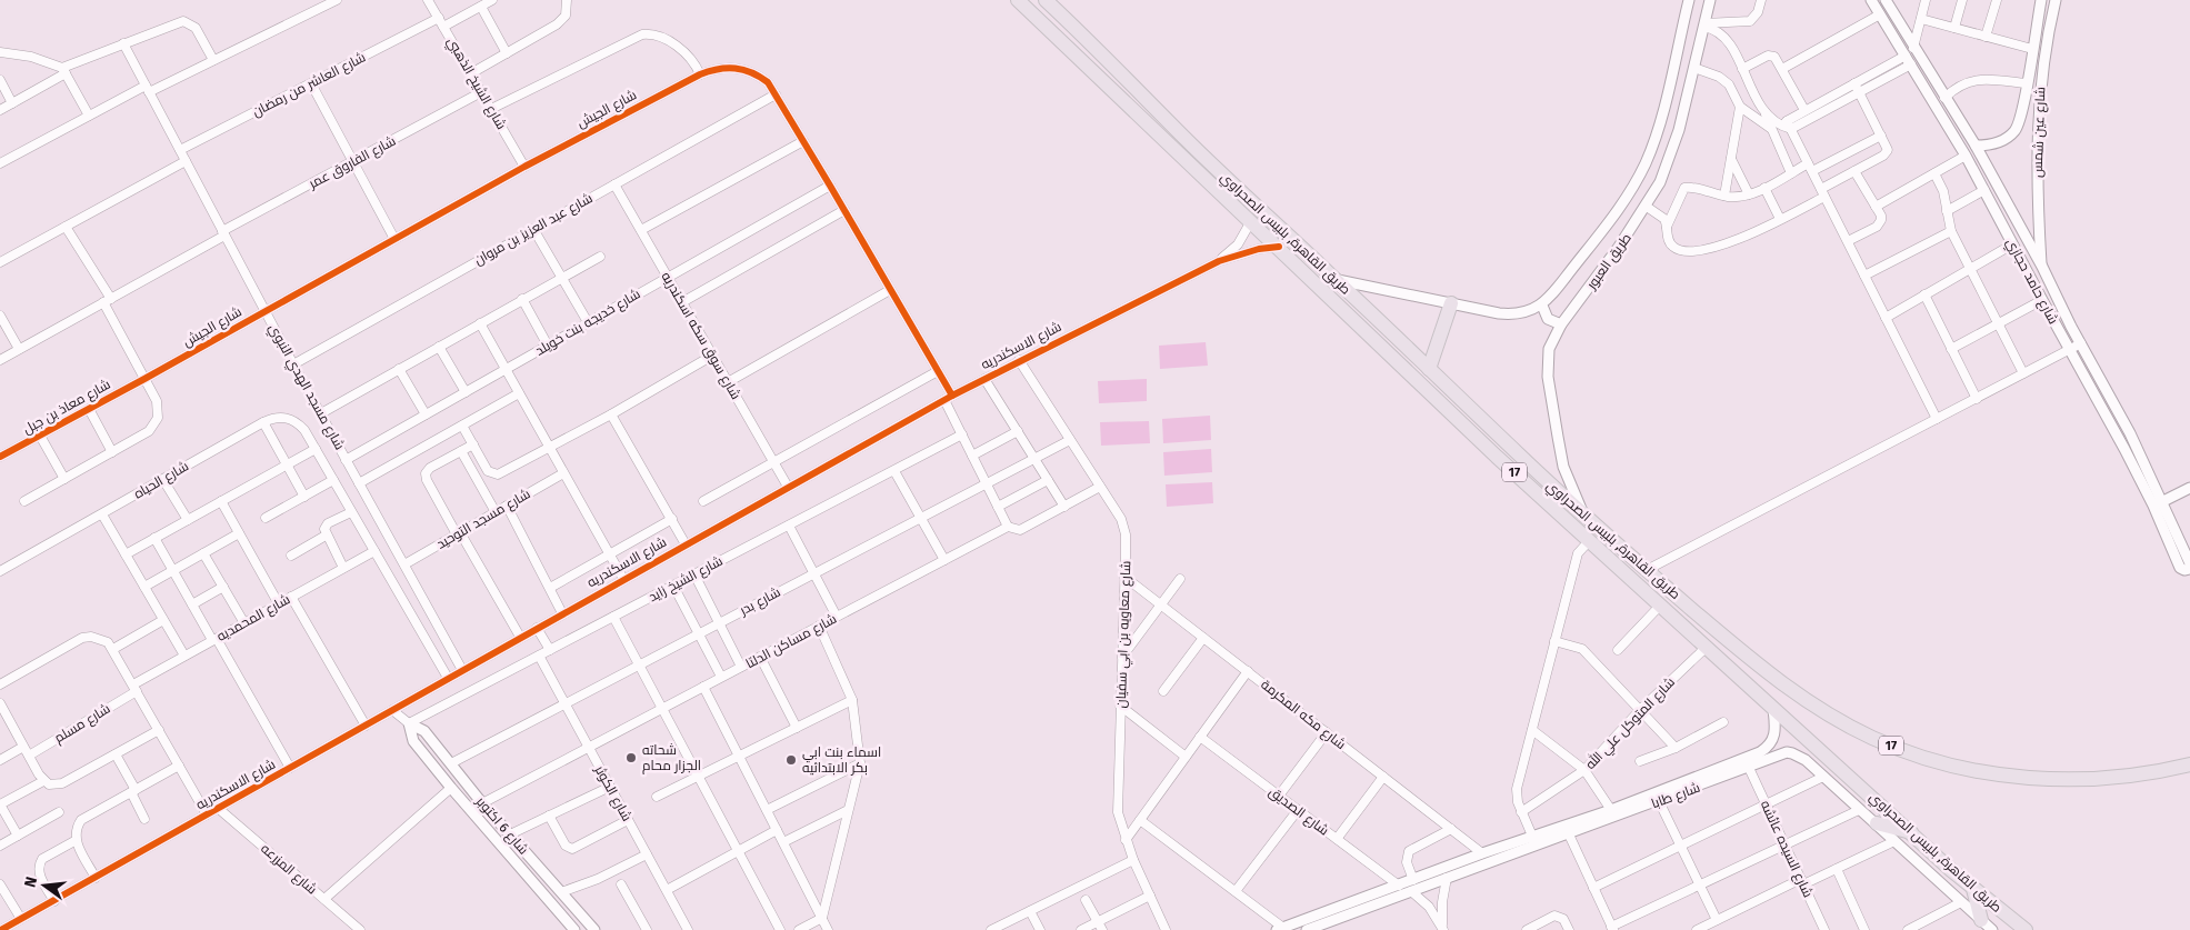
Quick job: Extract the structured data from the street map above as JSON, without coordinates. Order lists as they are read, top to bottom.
{
  "streets": {
    "highway": ["طريق القاهرة, بلبيس الصحراوي", "17"],
    "street": [
      "شارع الشيخ الذهبي",
      "شارع العاشر من رمضان",
      "شارع الجيش",
      "شارع عين شمس",
      "شارع الفاروق عمر",
      "شارع عبد العزيز بن مروان",
      "طريق العبور",
      "شارع حامد حجازي",
      "شارع خديجه بنت خويلد",
      "شارع سوق سكه اسكندريه",
      "شارع الاسكندريه",
      "شارع مسجد الهدي النبوي",
      "شارع معاذ بن جبل",
      "شارع الحياه",
      "شارع مسجد التوحيد",
      "شارع الشيخ زايد",
      "شارع بدر",
      "شارع المحمديه",
      "شارع معاويه بن ابي سفيان",
      "شارع مساكن الدلتا",
      "شارع مكه المكرمة",
      "شارع مسلم",
      "شارع المتوكل علي الله",
      "شارع الكوثر",
      "شارع طابا",
      "شارع الصديق",
      "شارع 6 اكتوبر",
      "شارع السيده عائشه",
      "شارع المزرعه"
    ]
  },
  "crossings": [
    ["شارع الشيخ الذهبي", "شارع العاشر من رمضان"],
    ["شارع الشيخ الذهبي", "شارع الجيش"],
    ["شارع الشيخ الذهبي", "شارع الفاروق عمر"],
    ["شارع العاشر من رمضان", "شارع مسجد الهدي النبوي"],
    ["شارع الجيش", "شارع عبد العزيز بن مروان"],
    ["شارع الجيش", "شارع خديجه بنت خويلد"],
    ["شارع الجيش", "شارع الاسكندريه"],
    ["شارع الجيش", "شارع مسجد الهدي النبوي"],
    ["شارع الجيش", "شارع معاذ بن جبل"],
    ["شارع الجيش", "شارع الشيخ زايد"],
    ["شارع الجيش", "شارع بدر"],
    ["شارع الجيش", "شارع مساكن الدلتا"],
    ["شارع عين شمس", "شارع حامد حجازي"],
    ["شارع الفاروق عمر", "شارع مسجد الهدي النبوي"],
    ["شارع عبد العزيز بن مروان", "شارع سوق سكه اسكندريه"],
    ["شارع عبد العزيز بن مروان", "شارع مسجد الهدي النبوي"],
    ["طريق القاهرة, بلبيس الصحراوي", "طريق العبور"],
    ["طريق القاهرة, بلبيس الصحراوي", "شارع الاسكندريه"],
    ["طريق القاهرة, بلبيس الصحراوي", "شارع المتوكل علي الله"],
    ["شارع خديجه بنت خويلد", "شارع سوق سكه اسكندريه"],
    ["شارع خديجه بنت خويلد", "شارع مسجد الهدي النبوي"],
    ["شارع سوق سكه اسكندريه", "شارع الاسكندريه"],
    ["شارع الاسكندريه", "شارع مسجد الهدي النبوي"],
    ["شارع الاسكندريه", "شارع معاويه بن ابي سفيان"],
    ["شارع الاسكندريه", "شارع 6 اكتوبر"],
    ["شارع الاسكندريه", "شارع المزرعه"],
    ["شارع مسجد الهدي النبوي", "شارع الحياه"],
    ["شارع مسجد الهدي النبوي", "شارع مسجد التوحيد"],
    ["شارع مسجد الهدي النبوي", "شارع المحمديه"],
    ["شارع الشيخ زايد", "شارع الكوثر"],
    ["شارع الشيخ زايد", "شارع 6 اكتوبر"],
    ["شارع بدر", "شارع معاويه بن ابي سفيان"],
    ["شارع بدر", "شارع الكوثر"],
    ["شارع بدر", "شارع 6 اكتوبر"],
    ["شارع المحمديه", "شارع مسلم"],
    ["شارع معاويه بن ابي سفيان", "شارع مساكن الدلتا"],
    ["شارع معاويه بن ابي سفيان", "شارع مكه المكرمة"],
    ["شارع مساكن الدلتا", "شارع الكوثر"],
    ["شارع مساكن الدلتا", "شارع 6 اكتوبر"],
    ["شارع مكه المكرمة", "شارع طابا"],
    ["شارع طابا", "شارع الصديق"],
    ["شارع طابا", "شارع السيده عائشه"]
  ],
  "places": ["شحاته الجزار محام", "اسماء بنت ابي بكر الابتدائيه"],
  "north": "left"
}
